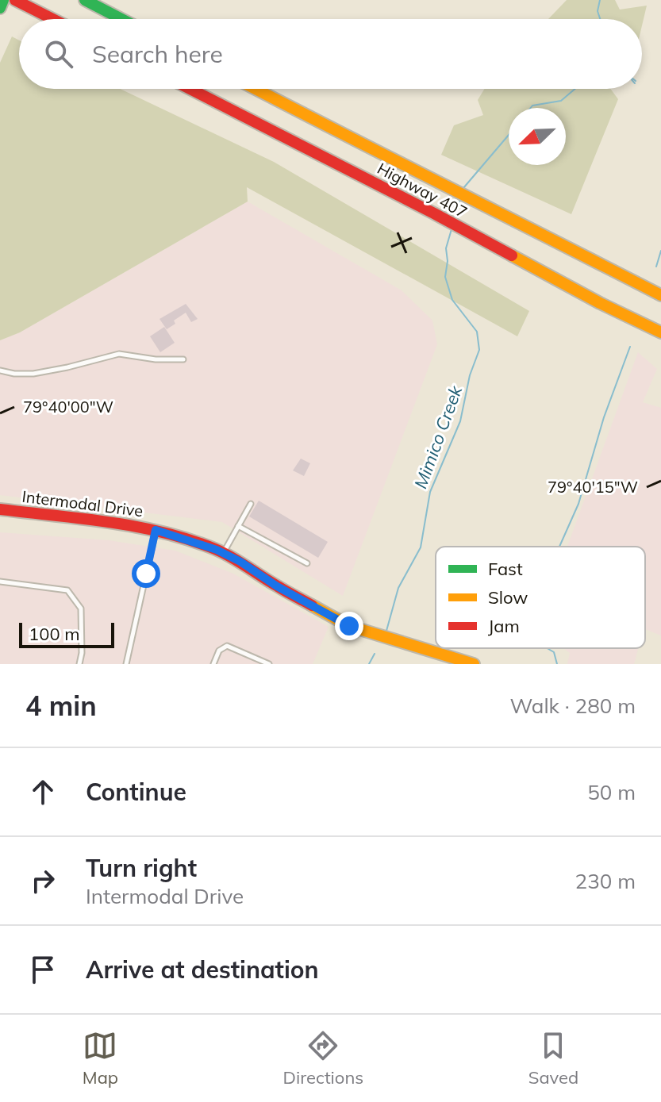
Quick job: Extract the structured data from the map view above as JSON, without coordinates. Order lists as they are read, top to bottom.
{
  "streets": {
    "main road": ["Highway 407", "Intermodal Drive"]
  },
  "water": ["Mimico Creek"],
  "legend": ["Fast", "Slow", "Jam"],
  "scale_bar": "100 m",
  "north": "bottom left",
  "page": {
    "search": "Search here",
    "scale": "100 m",
    "heading": ["4 min", "Walk · 280 m"],
    "list": [
      ["Continue", "50 m"],
      ["Turn right", "Intermodal Drive", "230 m"],
      "Arrive at destination"
    ],
    "nav": ["Map", "Directions", "Saved"]
  },
  "coordinates": ["79°40'00\"W", "79°40'15\"W"]
}
